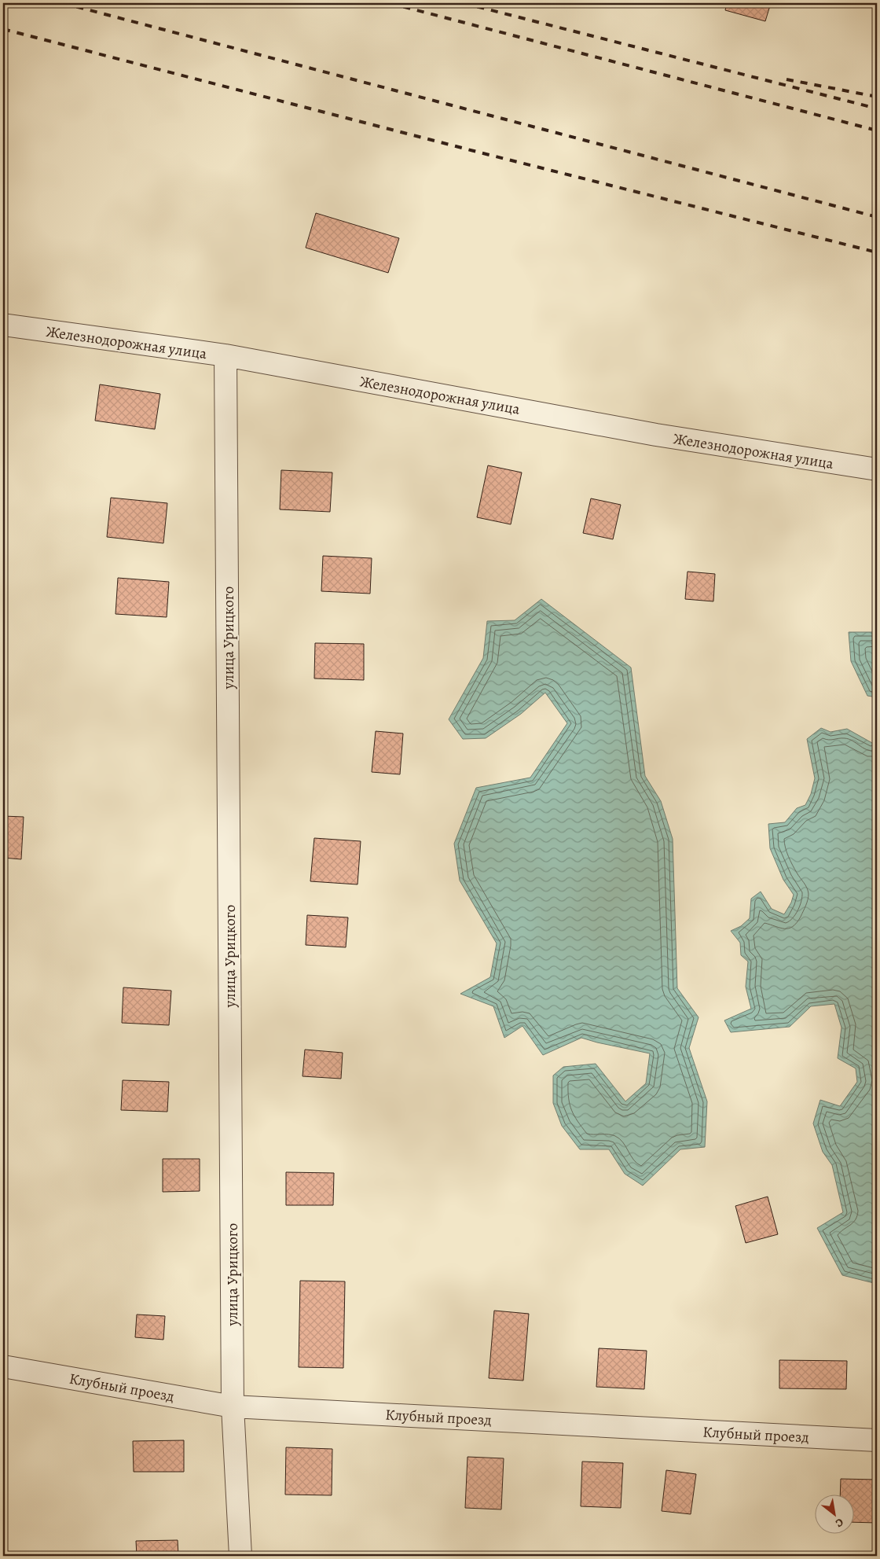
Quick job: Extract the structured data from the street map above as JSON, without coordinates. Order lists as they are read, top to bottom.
{
  "streets": {
    "street": ["Железнодорожная улица", "улица Урицкого", "Клубный проезд"]
  },
  "crossings": [
    ["Железнодорожная улица", "улица Урицкого"],
    ["улица Урицкого", "Клубный проезд"]
  ],
  "north": "bottom right"
}
